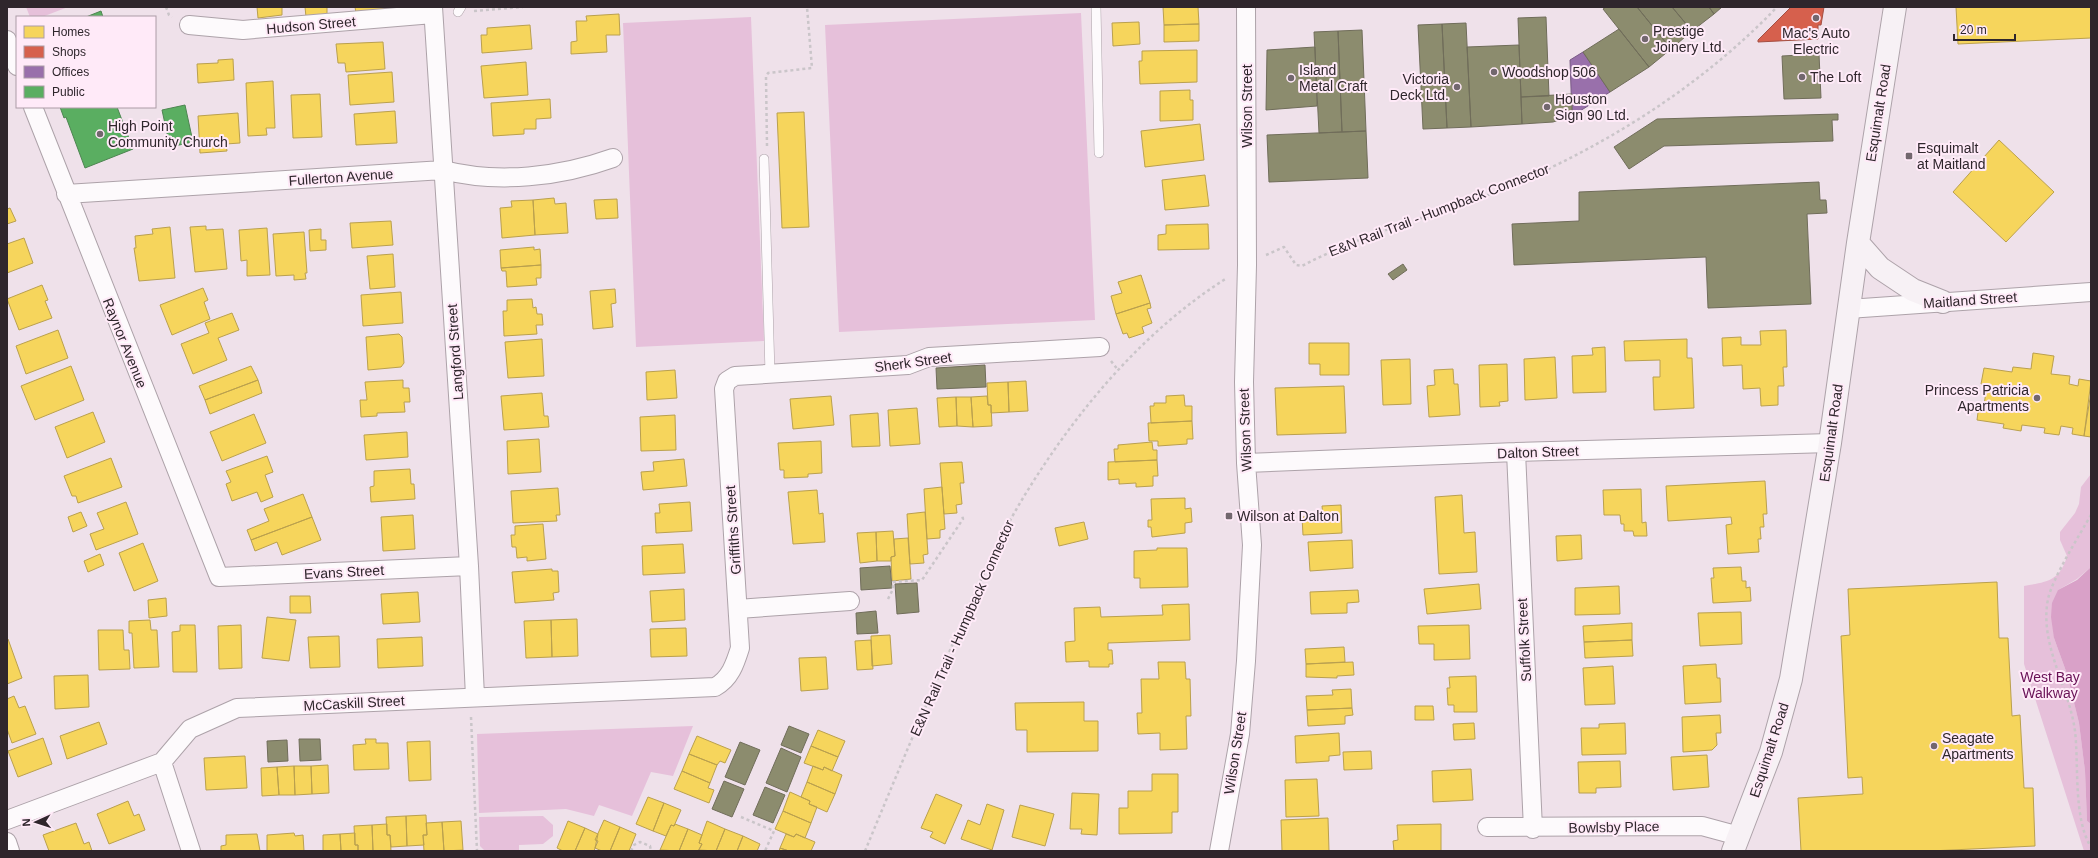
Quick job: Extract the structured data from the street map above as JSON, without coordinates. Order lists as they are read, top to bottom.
{
  "streets": {
    "main road": ["Esquimalt Road"],
    "street": [
      "Hudson Street",
      "Wilson Street",
      "Fullerton Avenue",
      "Maitland Street",
      "Raynor Avenue",
      "Langford Street",
      "Sherk Street",
      "Dalton Street",
      "Griffiths Street",
      "Evans Street",
      "Suffolk Street",
      "McCaskill Street",
      "Bowlsby Place"
    ],
    "path": ["E&N Rail Trail - Humpback Connector"]
  },
  "crossings": [
    ["Hudson Street", "Langford Street"],
    ["Wilson Street", "Dalton Street"],
    ["Esquimalt Road", "Maitland Street"],
    ["Esquimalt Road", "Dalton Street"],
    ["Esquimalt Road", "Bowlsby Place"],
    ["Fullerton Avenue", "Raynor Avenue"],
    ["Fullerton Avenue", "Langford Street"],
    ["Raynor Avenue", "Evans Street"],
    ["Langford Street", "Evans Street"],
    ["Langford Street", "McCaskill Street"],
    ["Sherk Street", "Griffiths Street"],
    ["Dalton Street", "Suffolk Street"],
    ["Griffiths Street", "McCaskill Street"],
    ["Suffolk Street", "Bowlsby Place"]
  ],
  "parks": ["West Bay Walkway"],
  "places": {
    "other": [
      "Mac's Auto Electric",
      "Prestige Joinery Ltd.",
      "Woodshop 506",
      "The Loft",
      "Island Metal Craft",
      "Victoria Deck Ltd.",
      "Houston Sign 90 Ltd.",
      "High Point Community Church",
      "Princess Patricia Apartments",
      "Seagate Apartments"
    ],
    "transit": ["Esquimalt at Maitland", "Wilson at Dalton"]
  },
  "legend": [
    "Homes",
    "Shops",
    "Offices",
    "Public"
  ],
  "scale_bar": "20 m",
  "north": "left"
}
